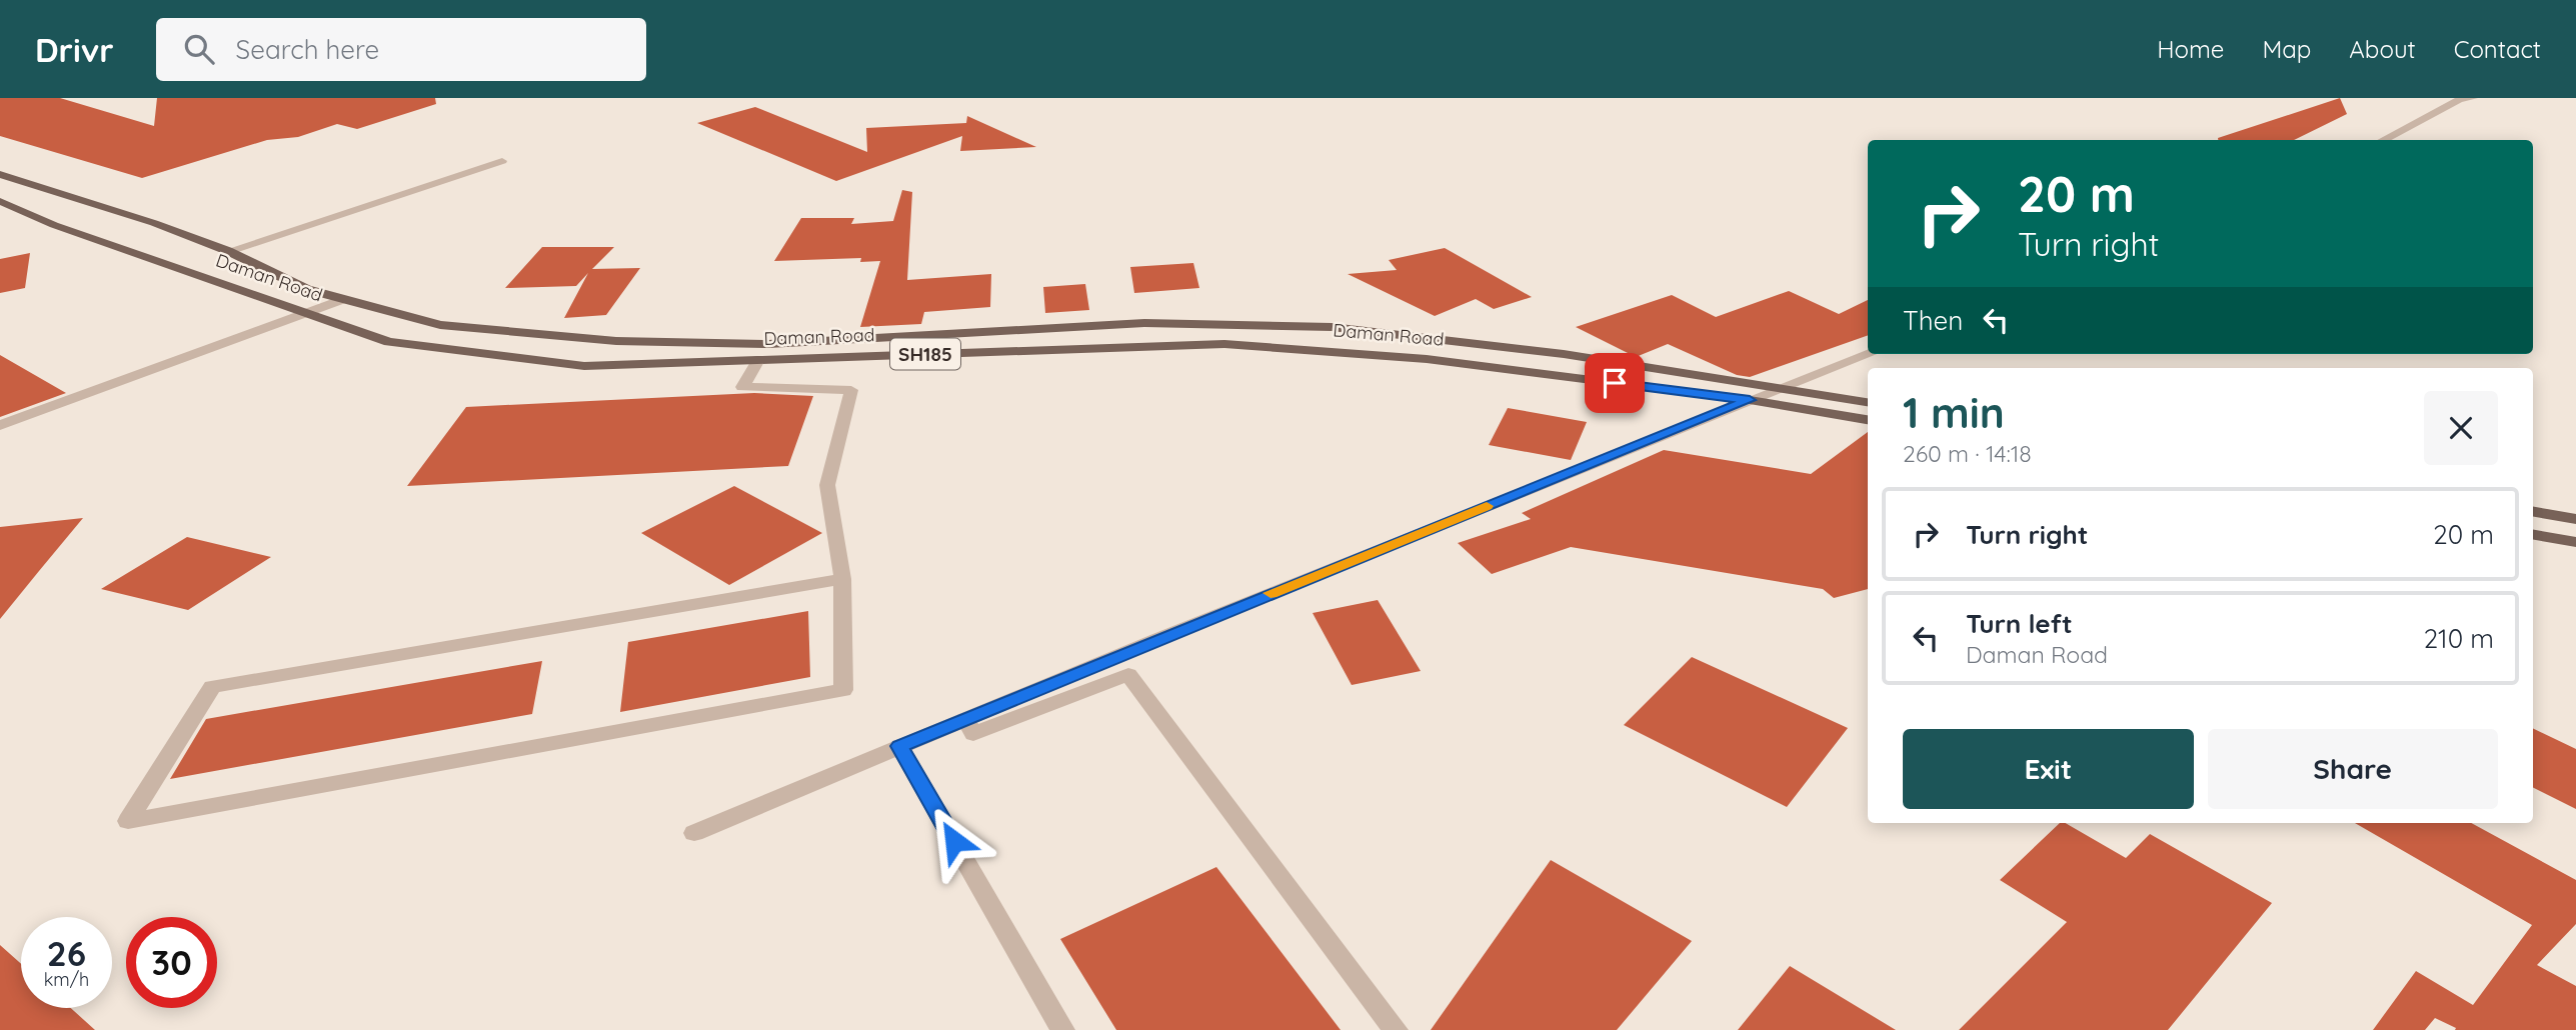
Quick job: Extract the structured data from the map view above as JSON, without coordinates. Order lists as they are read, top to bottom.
{
  "streets": {
    "main road": ["Daman Road", "SH185"]
  },
  "page": {
    "header": "Drivr",
    "search": "Search here",
    "nav": [
      "Home",
      "Map",
      "About",
      "Contact"
    ],
    "turn": ["20 m", "Turn right"],
    "then": "Then",
    "heading": ["1 min", "260 m · 14:18"],
    "list": [
      {
        "name": "Turn right",
        "value": "20 m"
      },
      {
        "name": "Turn left",
        "note": "Daman Road",
        "value": "210 m"
      }
    ],
    "buttons": ["Exit", "Share"],
    "speed": "26 km/h",
    "limit": "30"
  }
}
